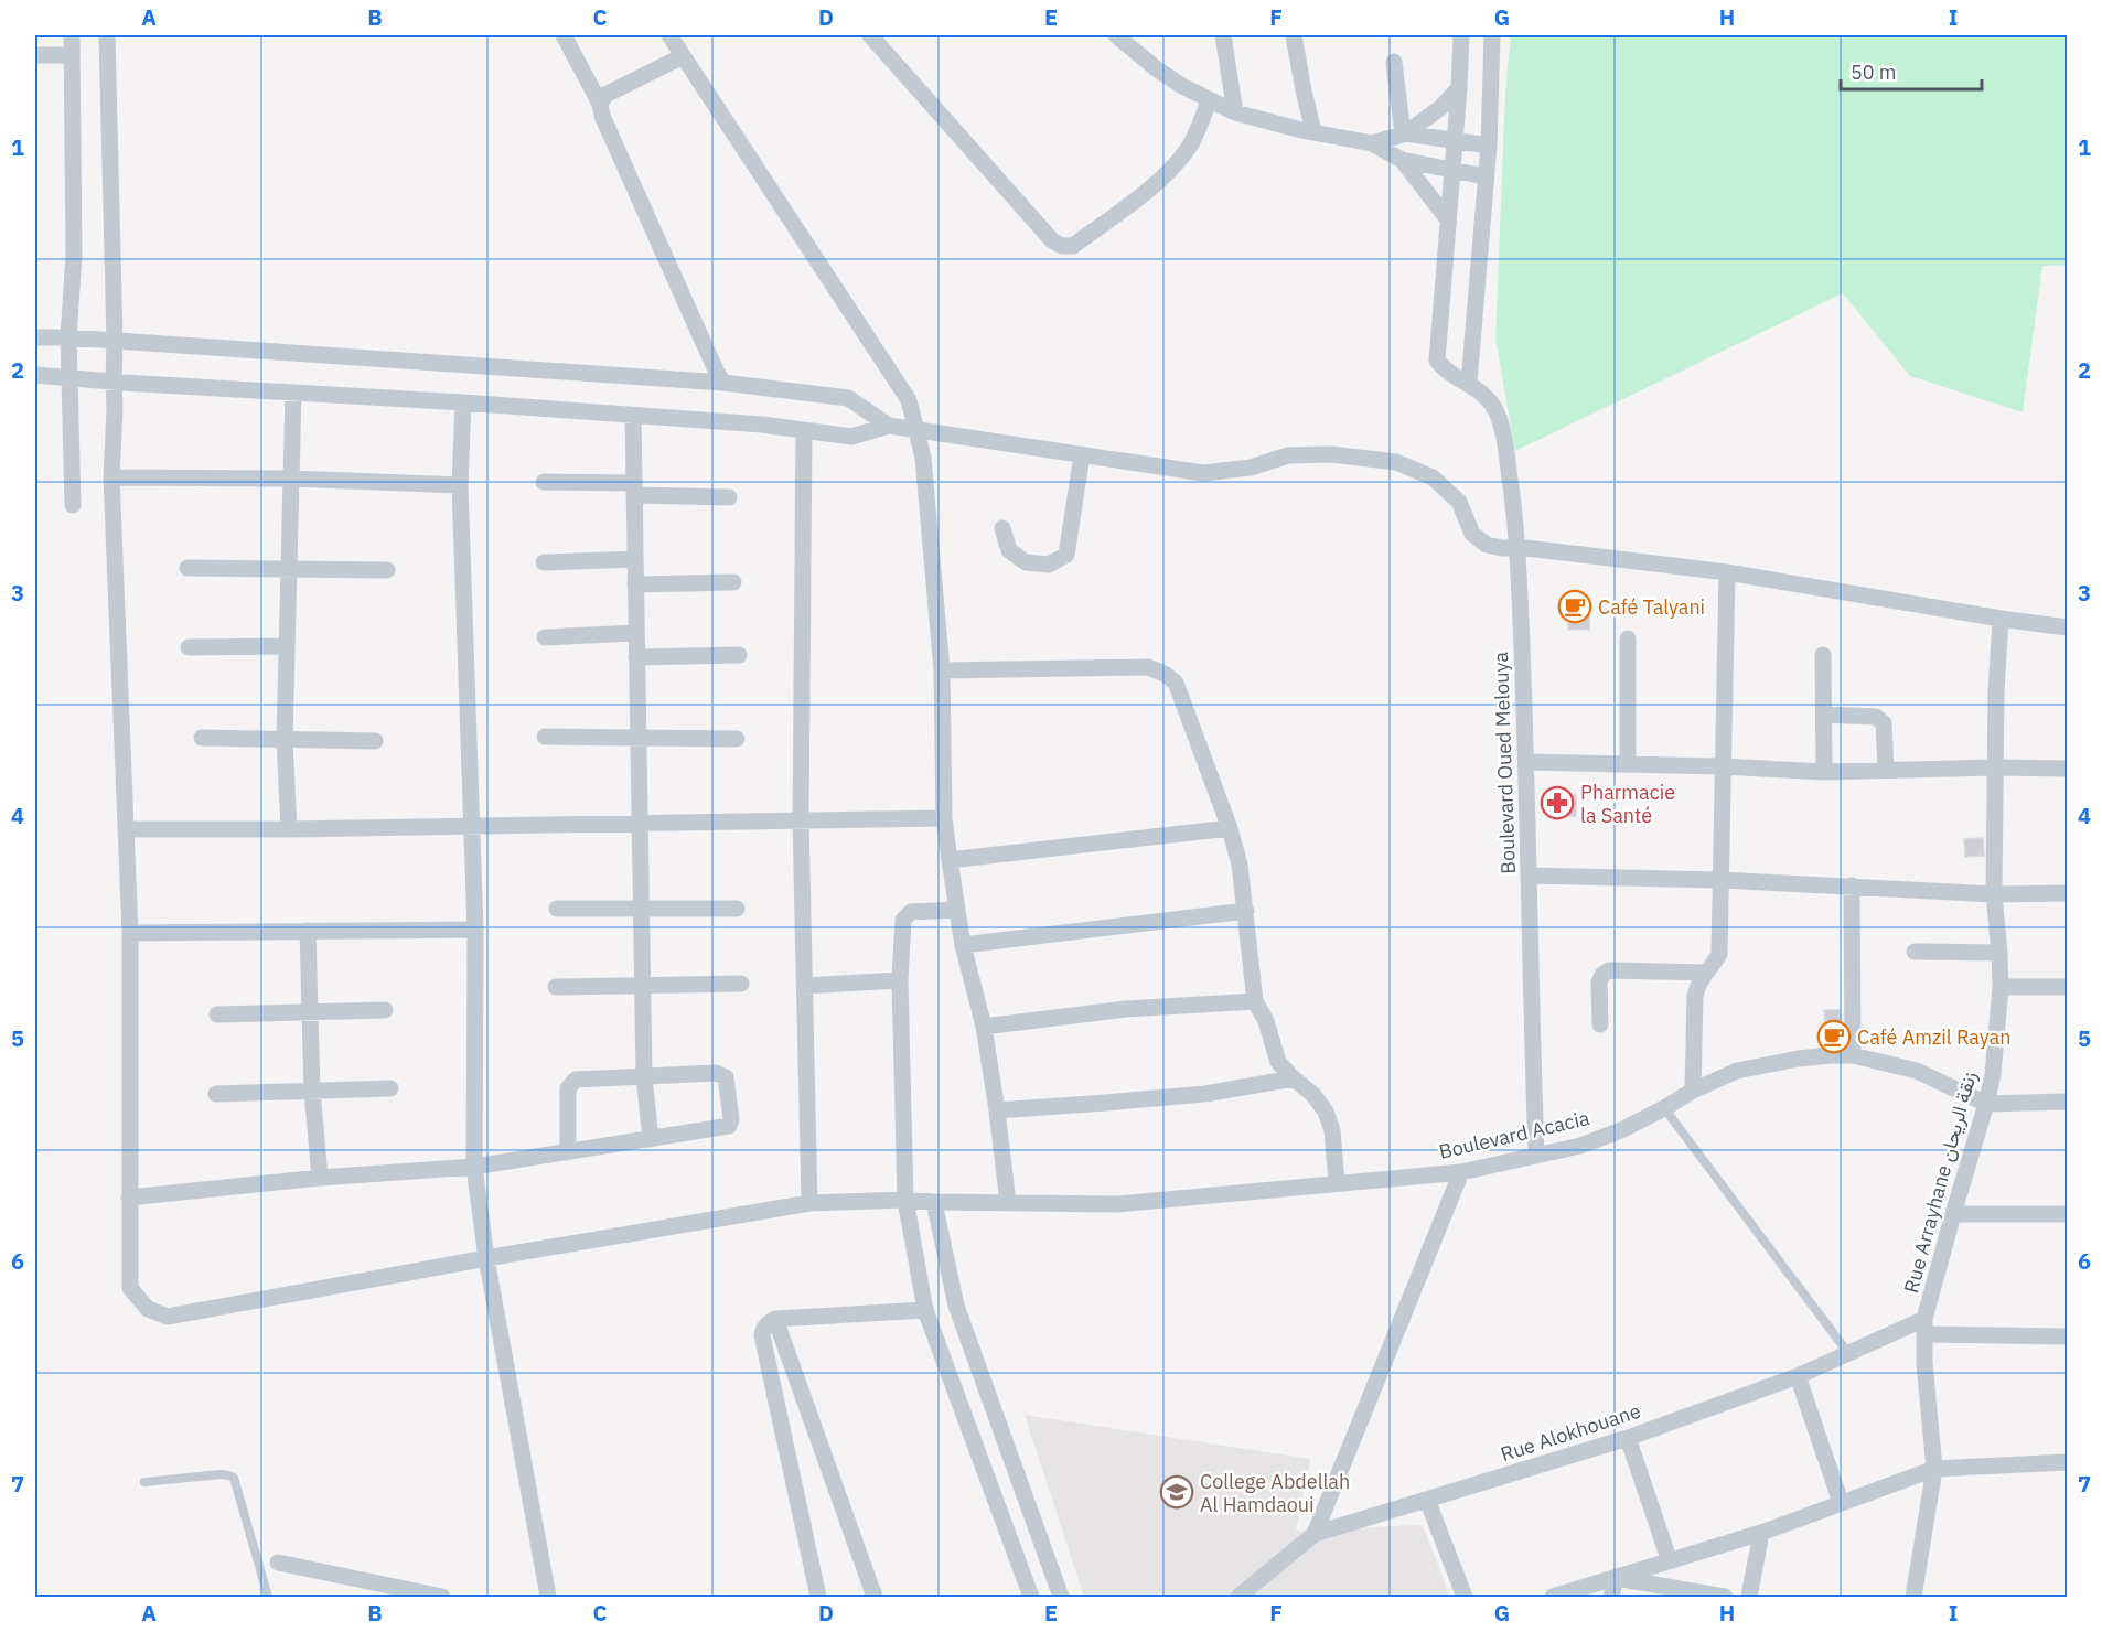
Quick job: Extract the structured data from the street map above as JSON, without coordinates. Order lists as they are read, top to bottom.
{
  "streets": {
    "street": [
      "Boulevard Oued Melouya",
      "Boulevard Acacia",
      "Rue Arrayhane زنقة الريحان",
      "Rue Alokhouane"
    ]
  },
  "crossings": [
    ["Boulevard Oued Melouya", "Boulevard Acacia"],
    ["Boulevard Acacia", "Rue Arrayhane زنقة الريحان"],
    ["Rue Arrayhane زنقة الريحان", "Rue Alokhouane"]
  ],
  "places": {
    "cafe": ["Café Talyani", "Café Amzil Rayan"],
    "pharmacy": ["Pharmacie la Santé"],
    "school or university": ["College Abdellah Al Hamdaoui"]
  },
  "scale_bar": "50 m",
  "grid": {
    "columns": [
      "A",
      "B",
      "C",
      "D",
      "E",
      "F",
      "G",
      "H",
      "I"
    ],
    "rows": [
      "1",
      "2",
      "3",
      "4",
      "5",
      "6",
      "7"
    ]
  }
}
